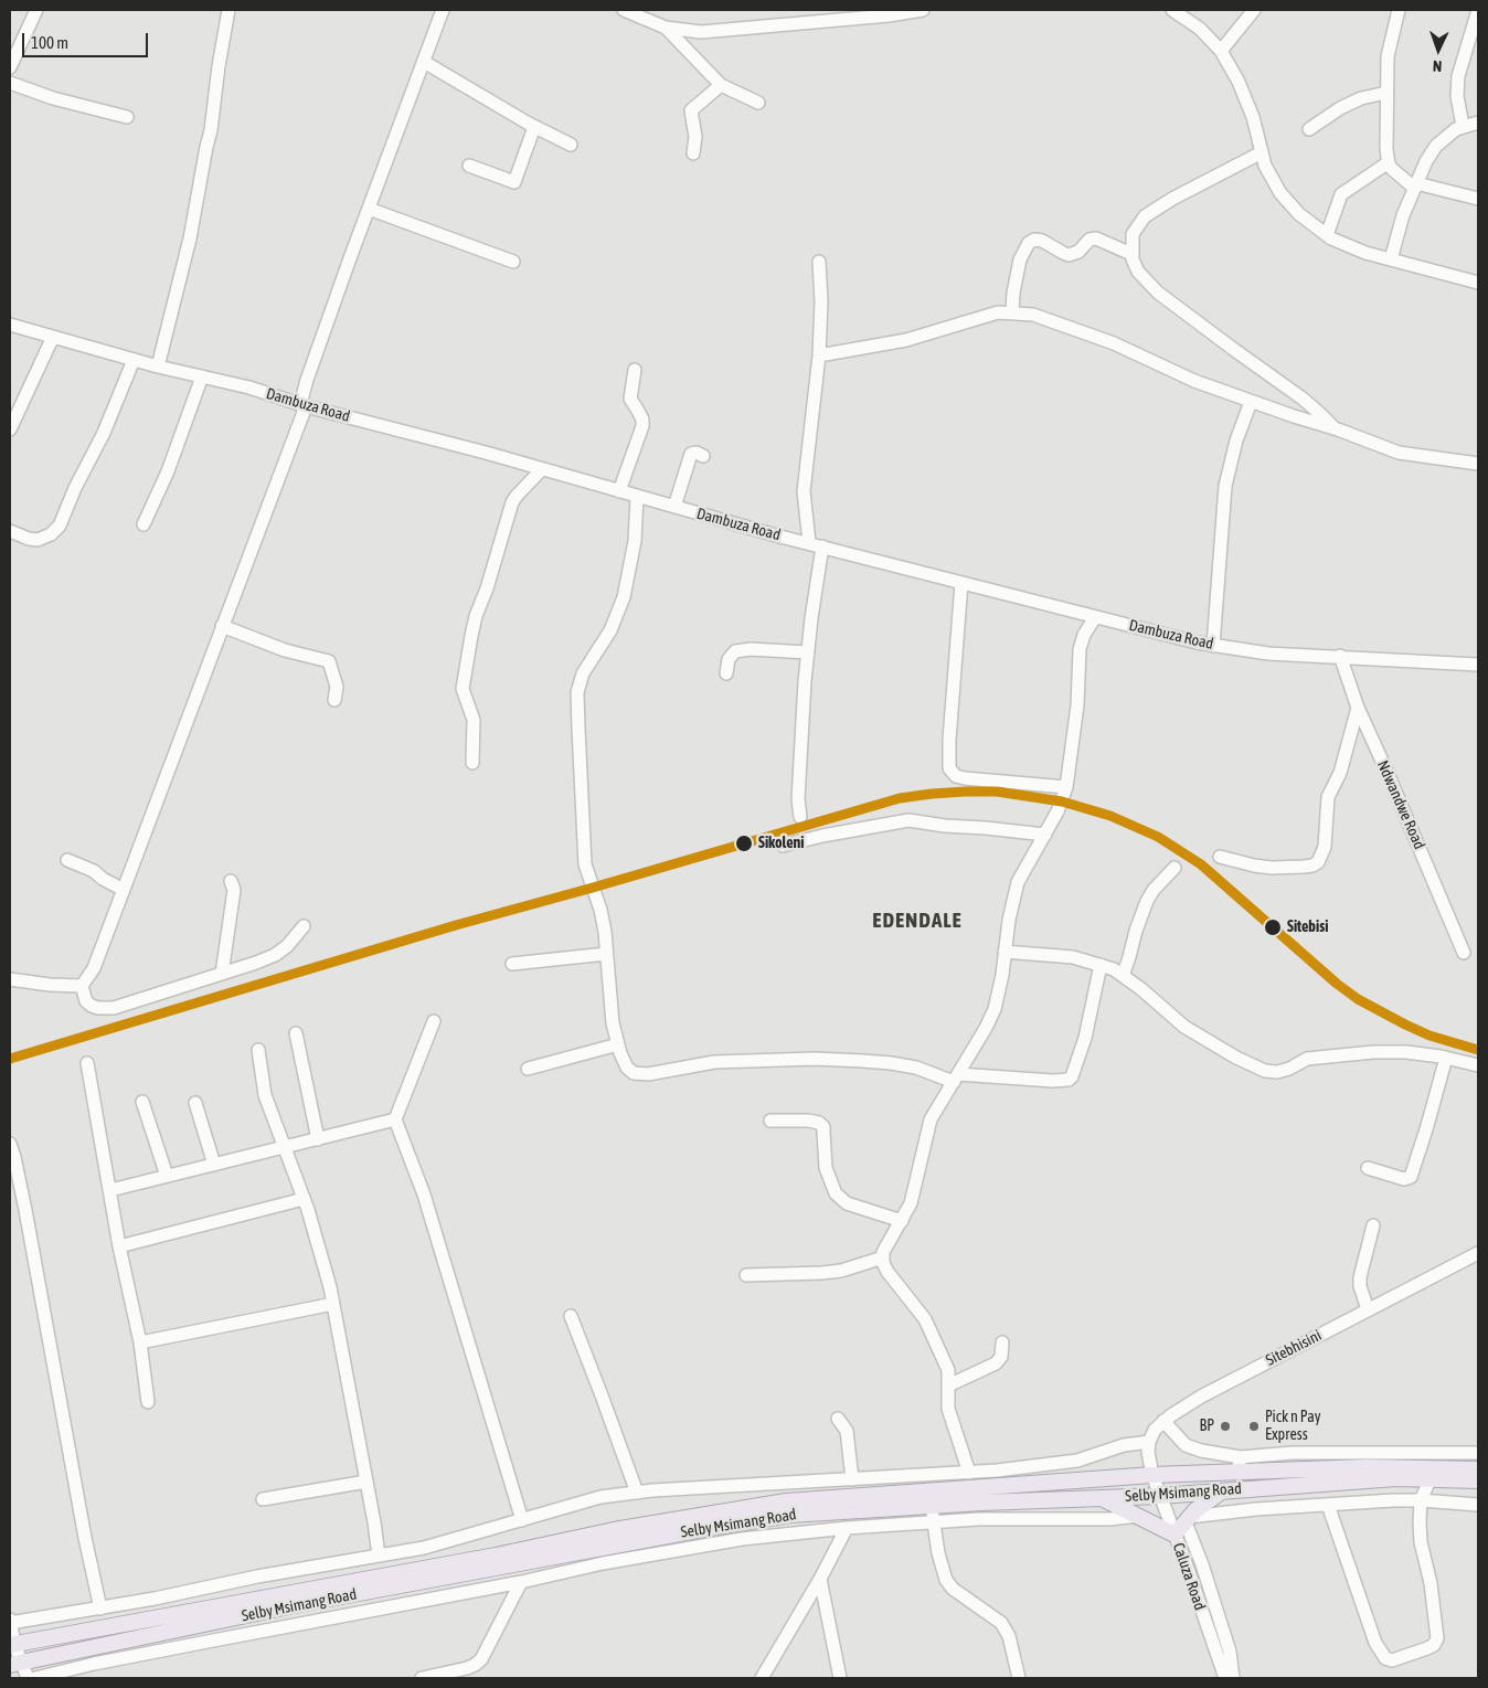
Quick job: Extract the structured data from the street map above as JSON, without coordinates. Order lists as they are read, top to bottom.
{
  "streets": {
    "main road": ["Selby Msimang Road"],
    "street": [
      "Dambuza Road",
      "Ndwandwe Road",
      "Sitebhisini",
      "Caluza Road"
    ]
  },
  "crossings": [
    ["Dambuza Road", "Ndwandwe Road"],
    ["Selby Msimang Road", "Caluza Road"]
  ],
  "districts": ["EDENDALE"],
  "places": [
    "Sikoleni",
    "Sitebisi",
    "BP",
    "Pick n Pay Express"
  ],
  "scale_bar": "100 m",
  "north": "bottom"
}
